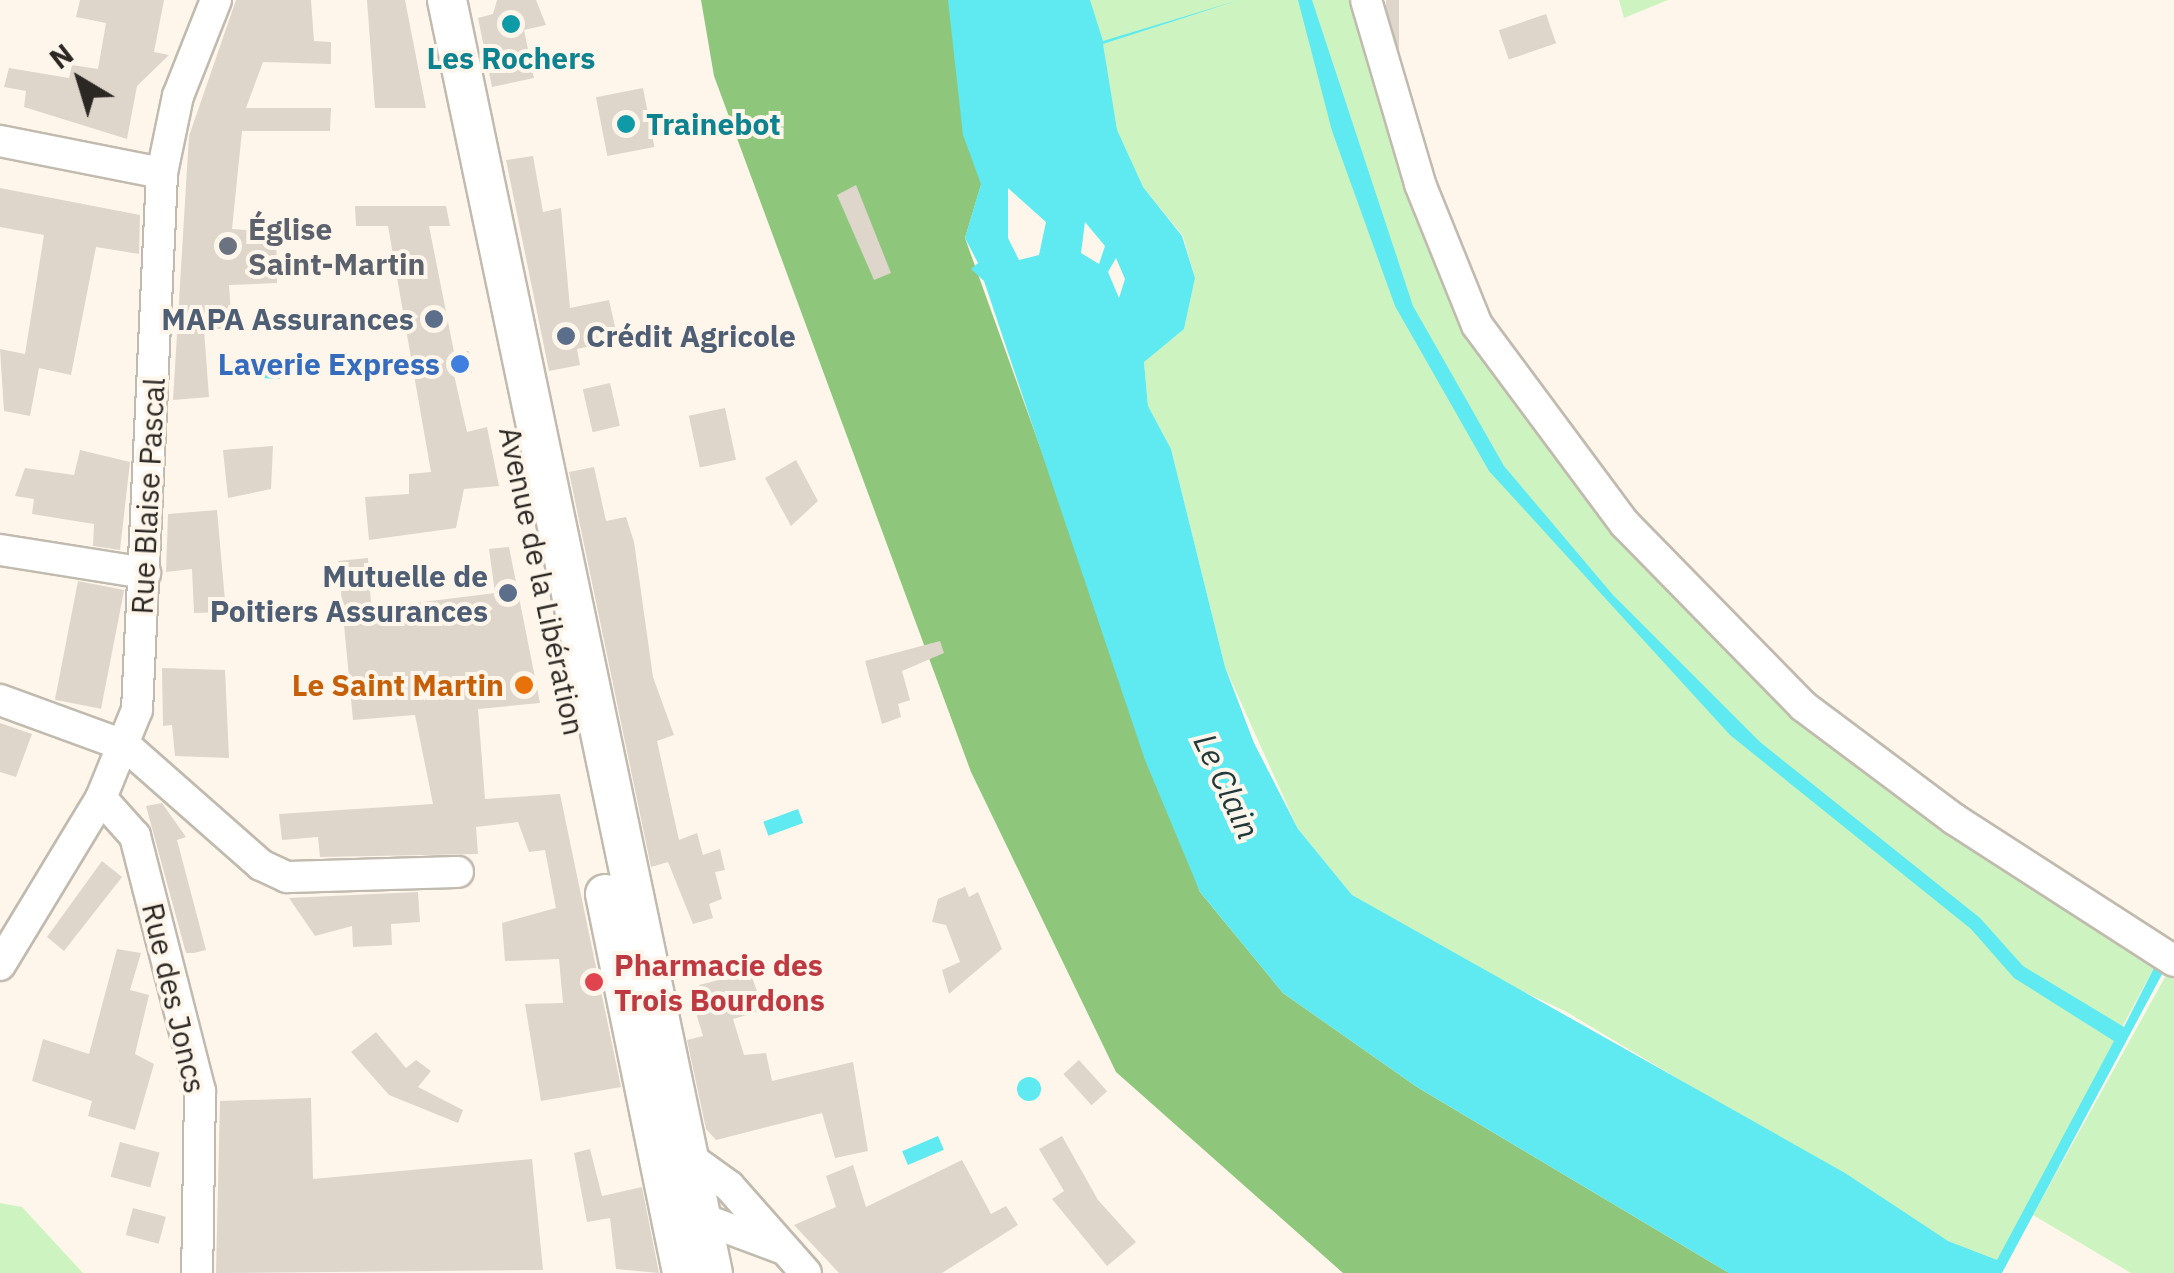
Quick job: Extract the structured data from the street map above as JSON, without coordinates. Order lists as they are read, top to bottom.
{
  "streets": {
    "main road": ["Avenue de la Libération"],
    "street": ["Rue Blaise Pascal", "Rue des Joncs"]
  },
  "crossings": [
    ["Rue Blaise Pascal", "Rue des Joncs"]
  ],
  "water": ["Le Clain"],
  "places": [
    "Les Rochers",
    "Trainebot",
    "Église Saint-Martin",
    "MAPA Assurances",
    "Crédit Agricole",
    "Laverie Express",
    "Mutuelle de Poitiers Assurances",
    "Le Saint Martin",
    "Pharmacie des Trois Bourdons"
  ],
  "north": "top left"
}
